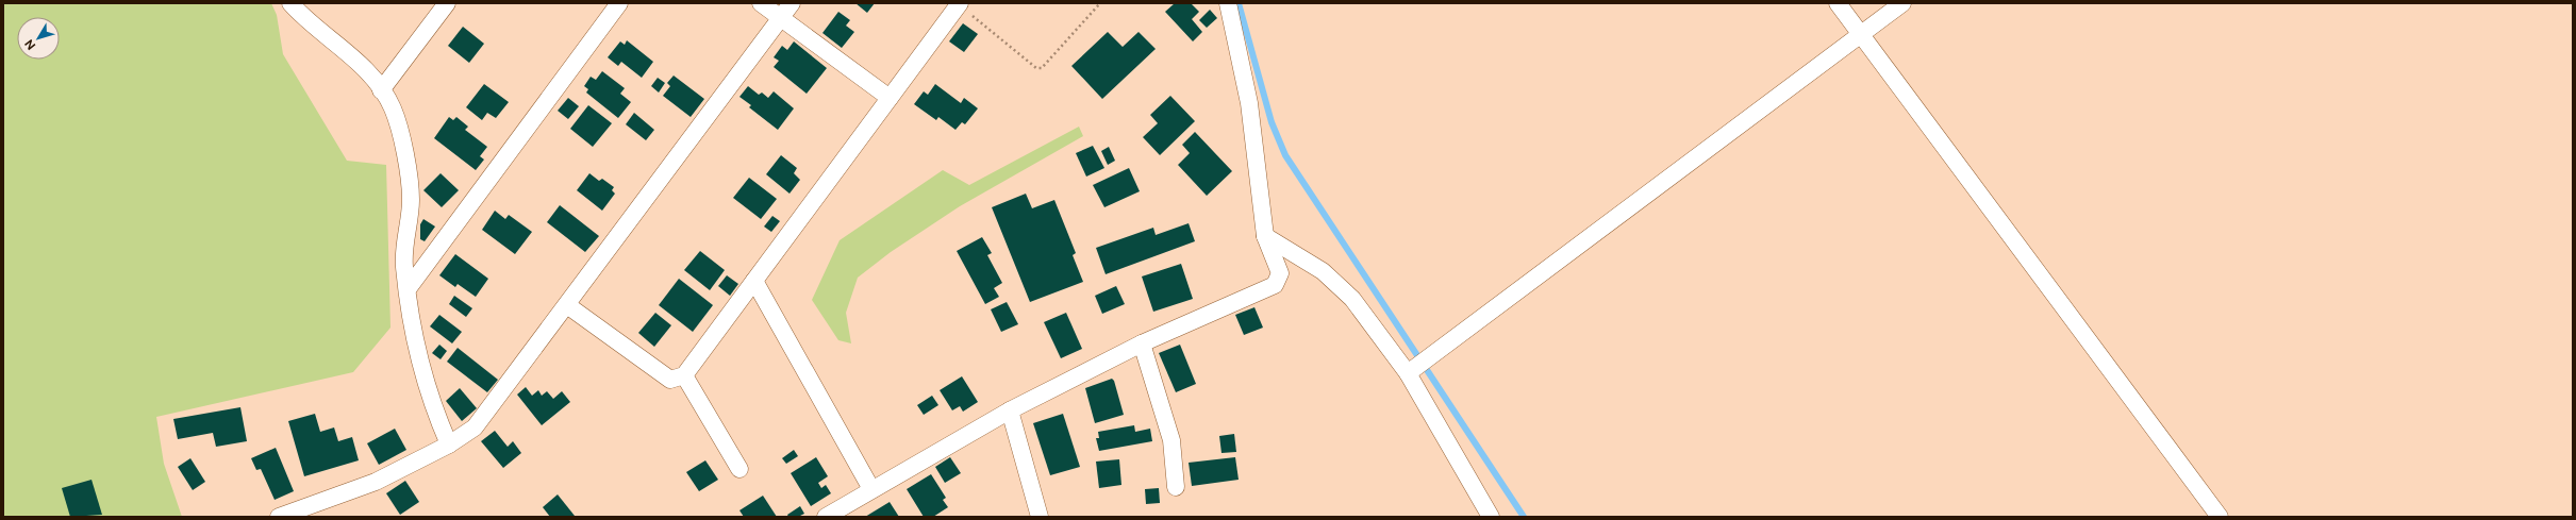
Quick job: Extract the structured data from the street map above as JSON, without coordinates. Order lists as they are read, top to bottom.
{
  "north": "bottom left"
}
